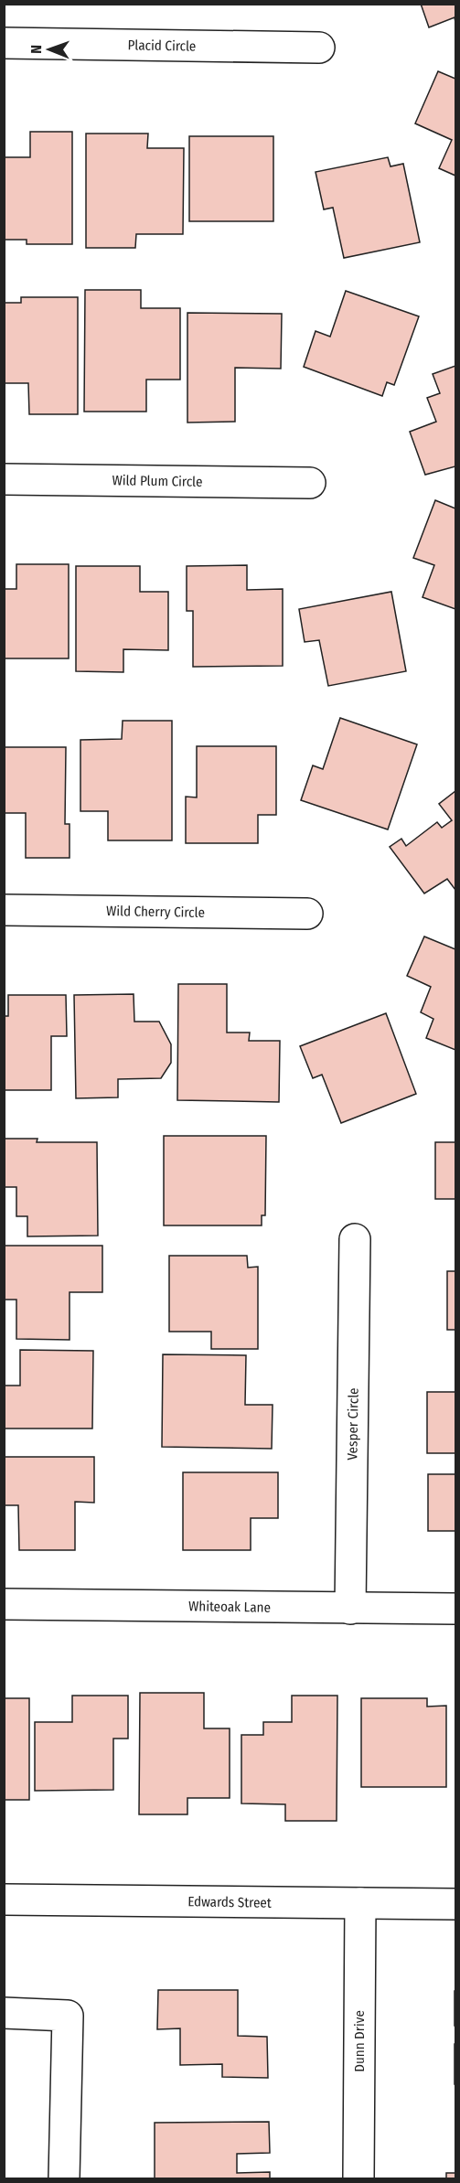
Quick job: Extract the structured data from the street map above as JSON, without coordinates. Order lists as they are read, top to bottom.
{
  "streets": {
    "street": [
      "Placid Circle",
      "Wild Plum Circle",
      "Wild Cherry Circle",
      "Vesper Circle",
      "Whiteoak Lane",
      "Edwards Street",
      "Dunn Drive"
    ]
  },
  "crossings": [
    ["Vesper Circle", "Whiteoak Lane"],
    ["Edwards Street", "Dunn Drive"]
  ],
  "north": "left"
}
